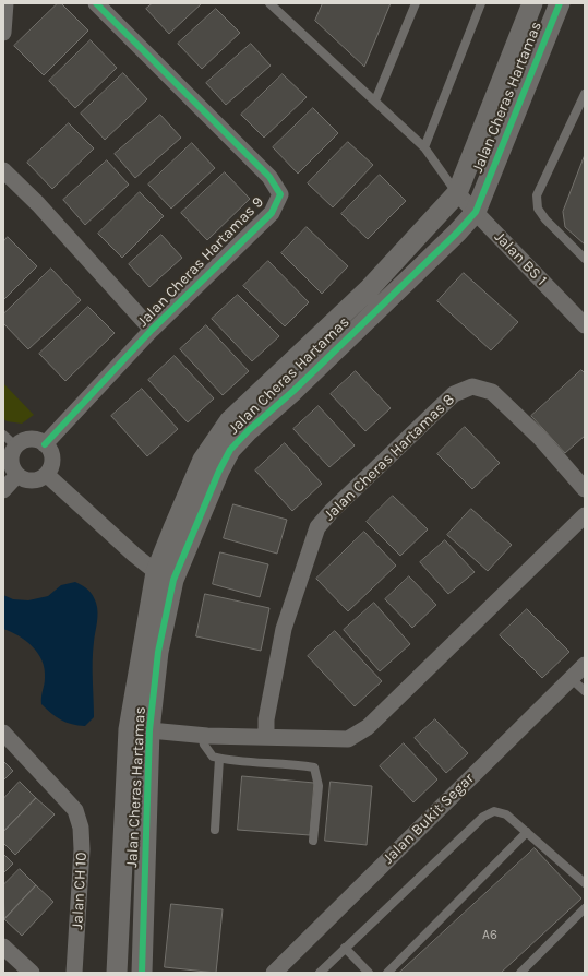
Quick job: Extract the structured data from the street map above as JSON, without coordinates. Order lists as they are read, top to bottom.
{
  "streets": {
    "street": [
      "Jalan Cheras Hartamas",
      "Jalan BS 1",
      "Jalan Cheras Hartamas 9",
      "Jalan Cheras Hartamas 8",
      "Jalan Bukit Segar",
      "Jalan CH 10"
    ]
  },
  "crossings": [
    ["Jalan Cheras Hartamas", "Jalan BS 1"]
  ],
  "house_numbers": ["A6"]
}
